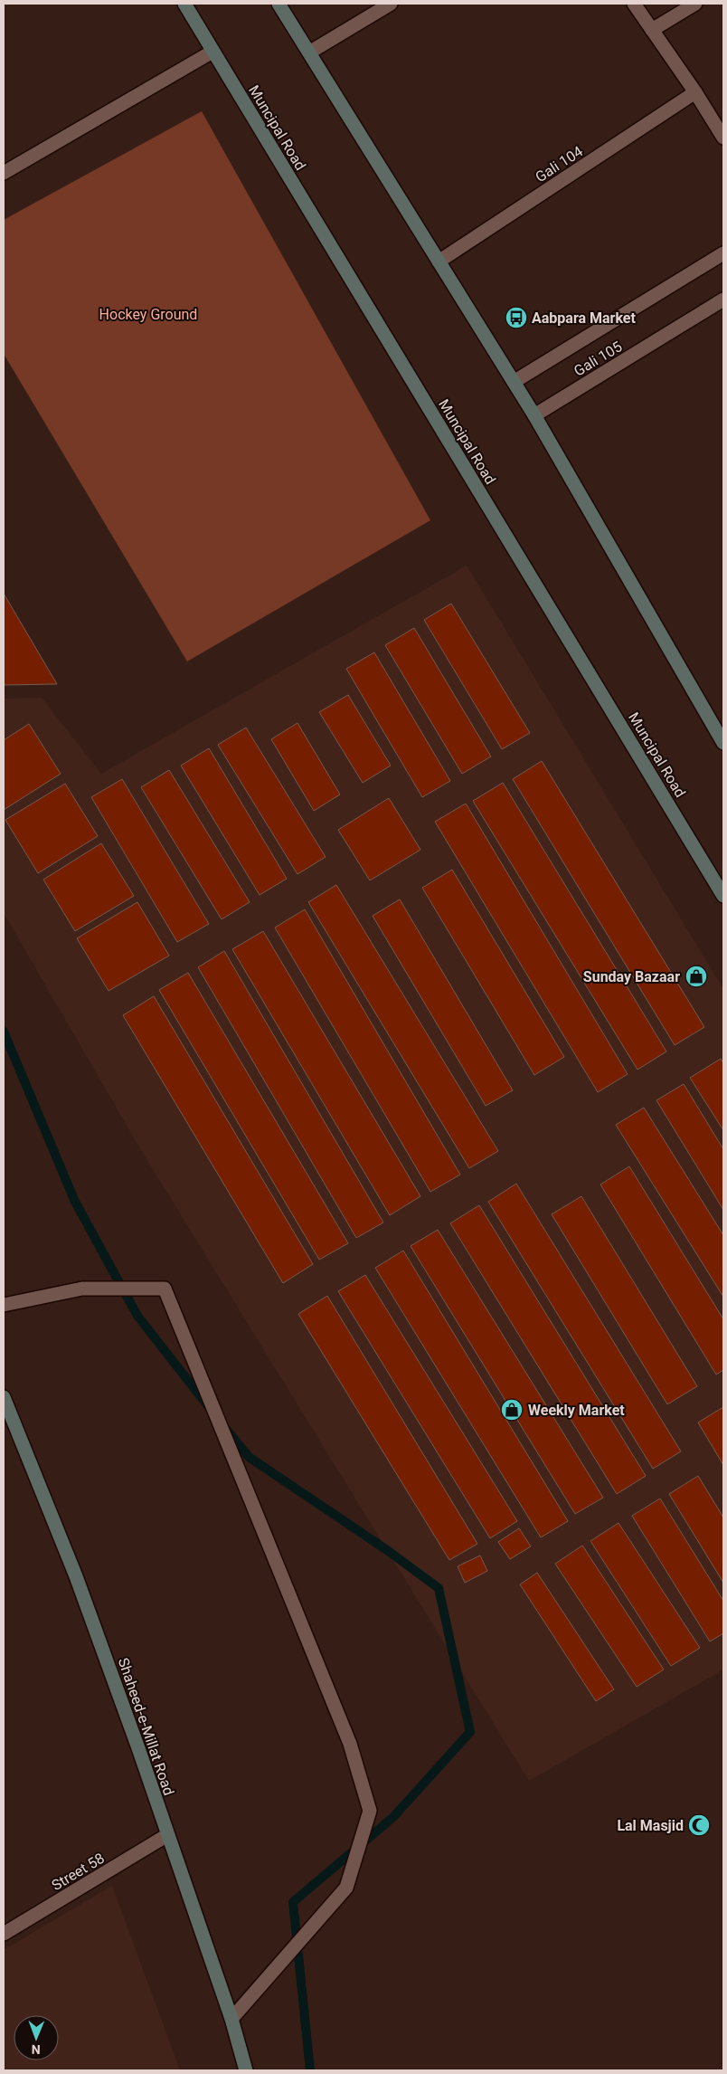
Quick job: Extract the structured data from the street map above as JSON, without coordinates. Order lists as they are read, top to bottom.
{
  "streets": {
    "street": [
      "Muncipal Road",
      "Gali 104",
      "Gali 105",
      "Shaheed-e-Millat Road",
      "Street 58"
    ]
  },
  "crossings": [
    ["Shaheed-e-Millat Road", "Street 58"]
  ],
  "parks": ["Hockey Ground"],
  "places": {
    "bus stop": ["Aabpara Market"],
    "shop": ["Sunday Bazaar", "Weekly Market"],
    "mosque": ["Lal Masjid"]
  },
  "north": "bottom"
}
